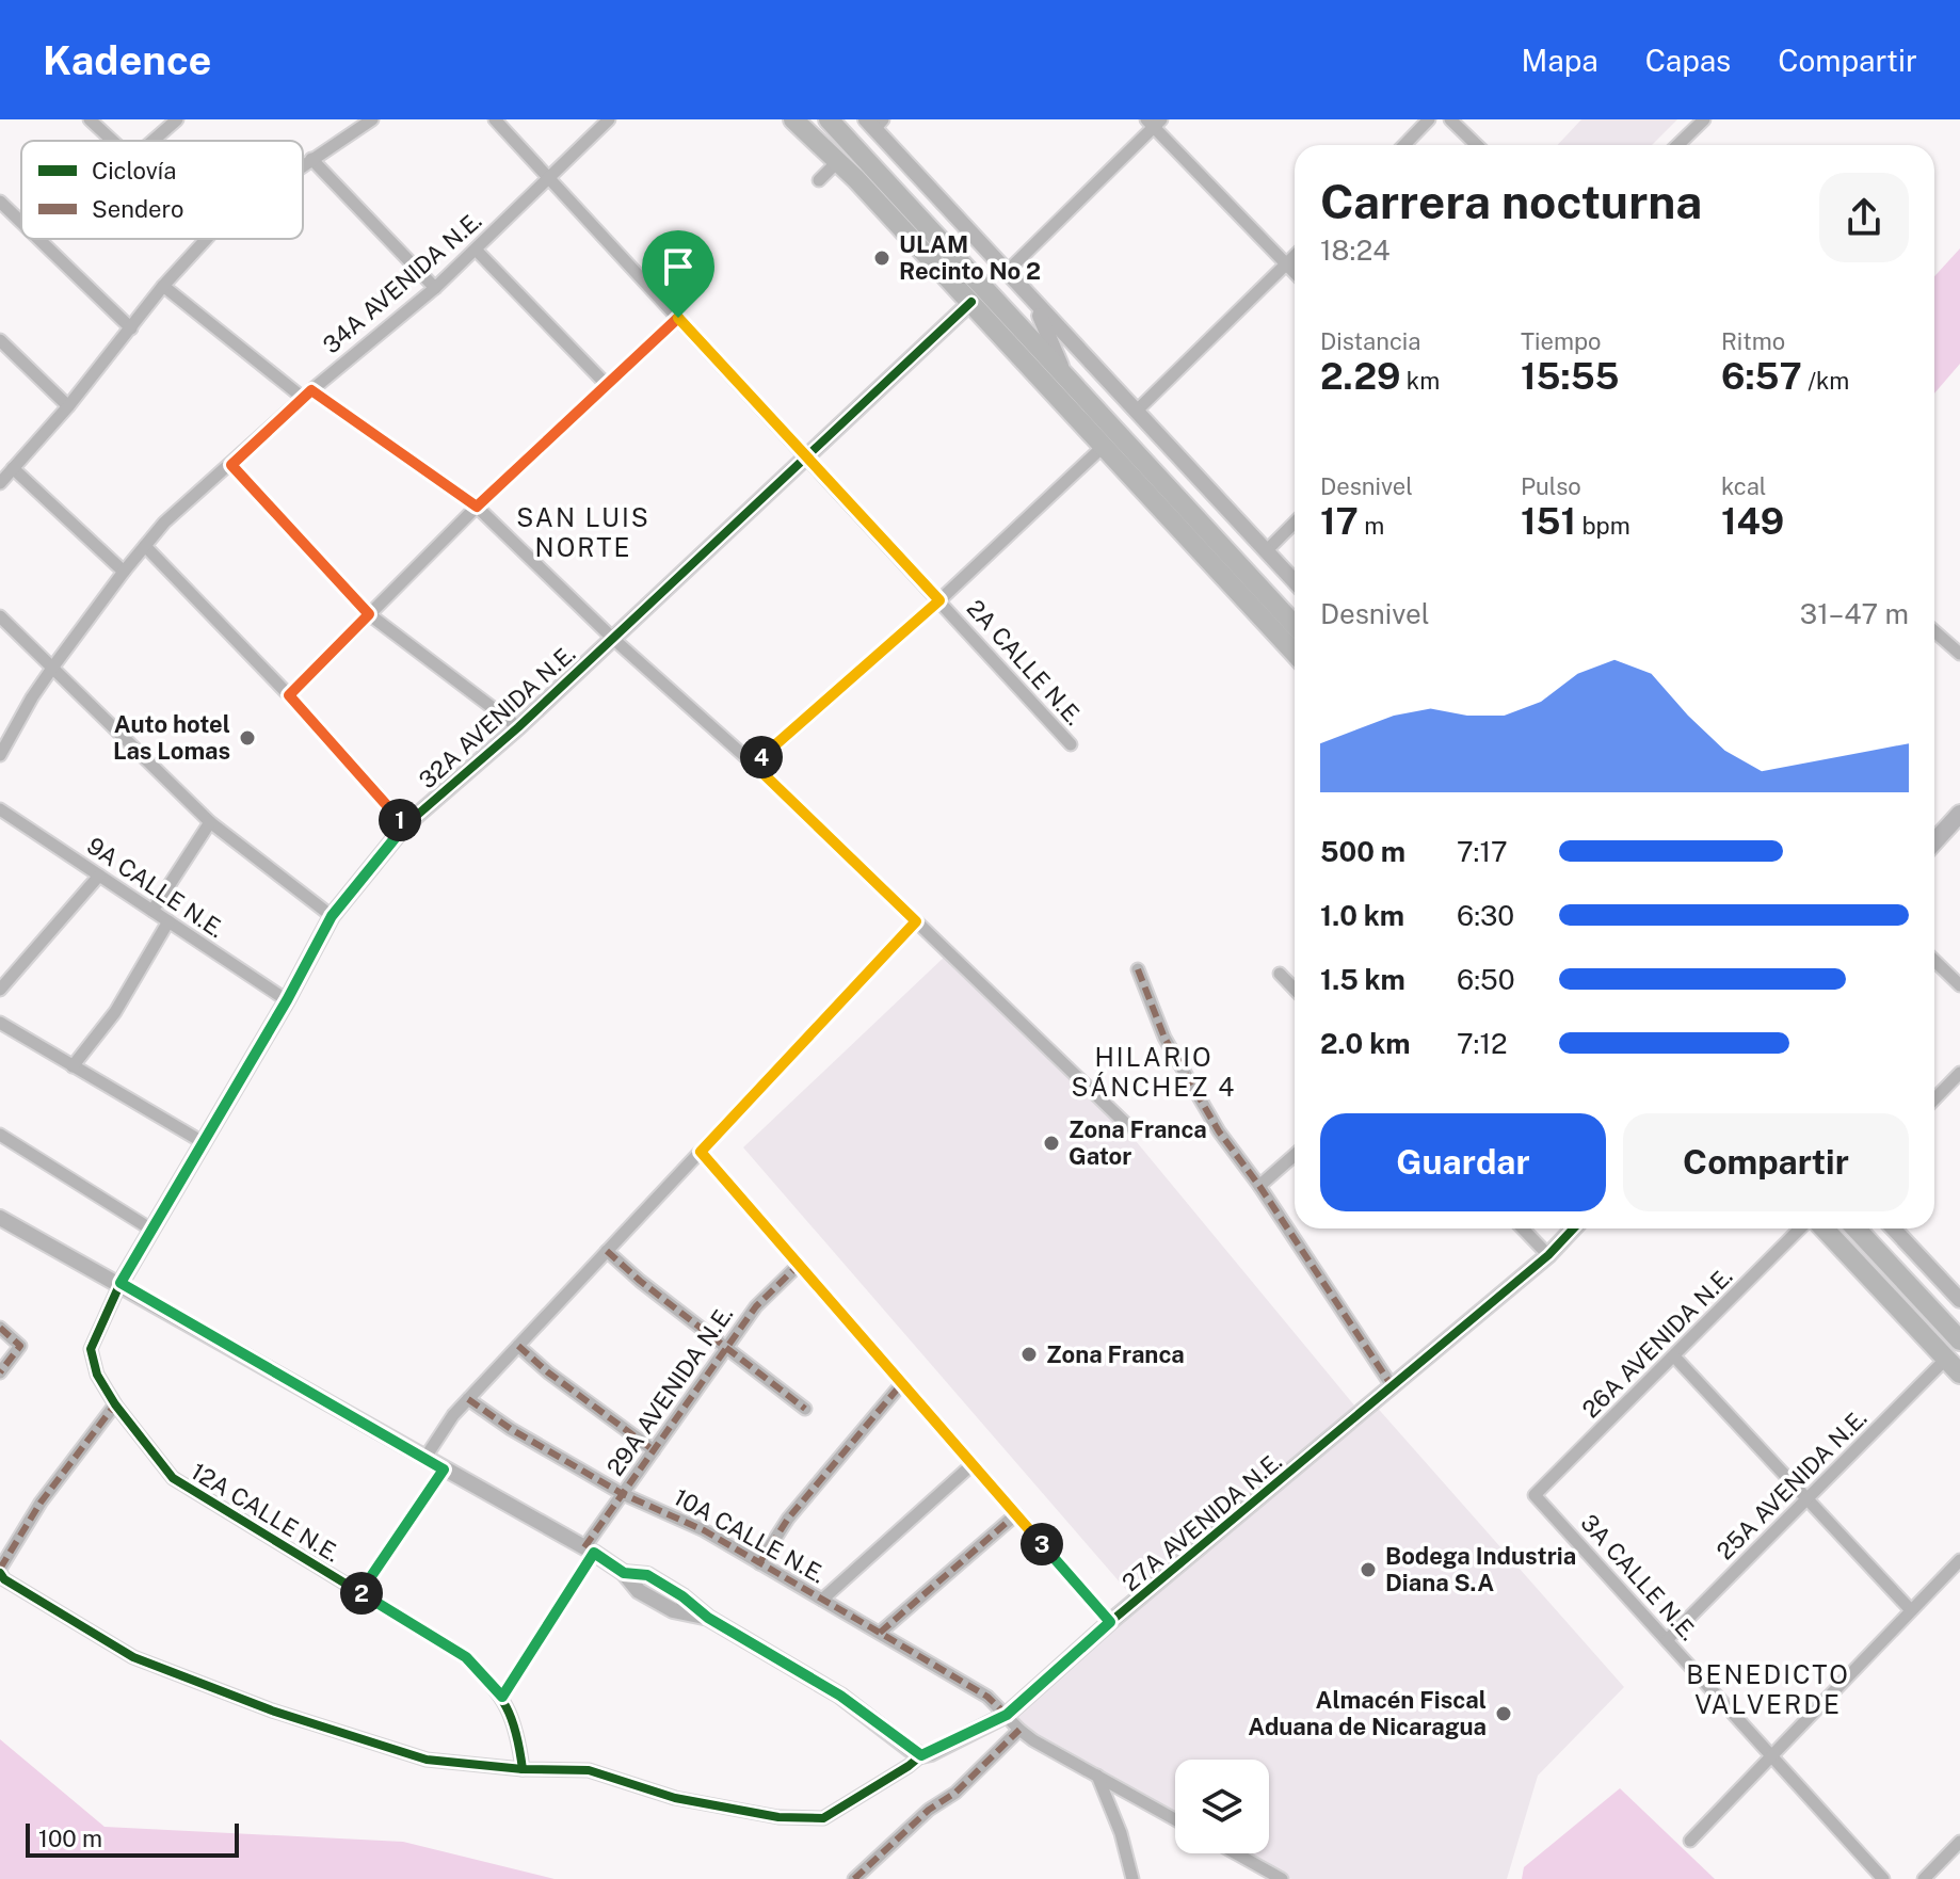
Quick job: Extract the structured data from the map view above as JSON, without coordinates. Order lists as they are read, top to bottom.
{
  "streets": {
    "street": [
      "34A AVENIDA N.E.",
      "2A CALLE N.E.",
      "32A AVENIDA N.E.",
      "9A CALLE N.E.",
      "26A AVENIDA N.E.",
      "29A AVENIDA N.E.",
      "25A AVENIDA N.E.",
      "12A CALLE N.E.",
      "27A AVENIDA N.E.",
      "10A CALLE N.E.",
      "3A CALLE N.E."
    ]
  },
  "crossings": [
    ["34A AVENIDA N.E.", "2A CALLE N.E."],
    ["2A CALLE N.E.", "32A AVENIDA N.E."],
    ["32A AVENIDA N.E.", "9A CALLE N.E."],
    ["32A AVENIDA N.E.", "12A CALLE N.E."],
    ["26A AVENIDA N.E.", "3A CALLE N.E."],
    ["29A AVENIDA N.E.", "12A CALLE N.E."],
    ["29A AVENIDA N.E.", "10A CALLE N.E."],
    ["25A AVENIDA N.E.", "3A CALLE N.E."],
    ["12A CALLE N.E.", "27A AVENIDA N.E."],
    ["27A AVENIDA N.E.", "10A CALLE N.E."]
  ],
  "districts": ["SAN LUIS NORTE", "HILARIO SÁNCHEZ 4", "BENEDICTO VALVERDE"],
  "places": [
    "ULAM Recinto No 2",
    "Auto hotel Las Lomas",
    "Zona Franca Gator",
    "Zona Franca",
    "Bodega Industria Diana S.A",
    "Almacén Fiscal Aduana de Nicaragua"
  ],
  "legend": ["Ciclovía", "Sendero"],
  "scale_bar": "100 m",
  "page": {
    "header": "Kadence",
    "nav": ["Mapa", "Capas", "Compartir"],
    "heading": ["Carrera nocturna", "18:24"],
    "stats": [
      ["Distancia", "2.29 km"],
      ["Tiempo", "15:55"],
      ["Ritmo", "6:57 /km"],
      ["Desnivel", "17 m"],
      ["Pulso", "151 bpm"],
      ["kcal", "149"]
    ],
    "chart": ["Desnivel", "31–47 m"],
    "pins": [
      "4",
      "1",
      "3",
      "2"
    ],
    "list": [
      {
        "name": "500 m",
        "note": "7:17"
      },
      {
        "name": "1.0 km",
        "note": "6:30"
      },
      {
        "name": "1.5 km",
        "note": "6:50"
      },
      {
        "name": "2.0 km",
        "note": "7:12"
      }
    ],
    "buttons": ["Guardar", "Compartir"],
    "scale": "100 m"
  }
}
